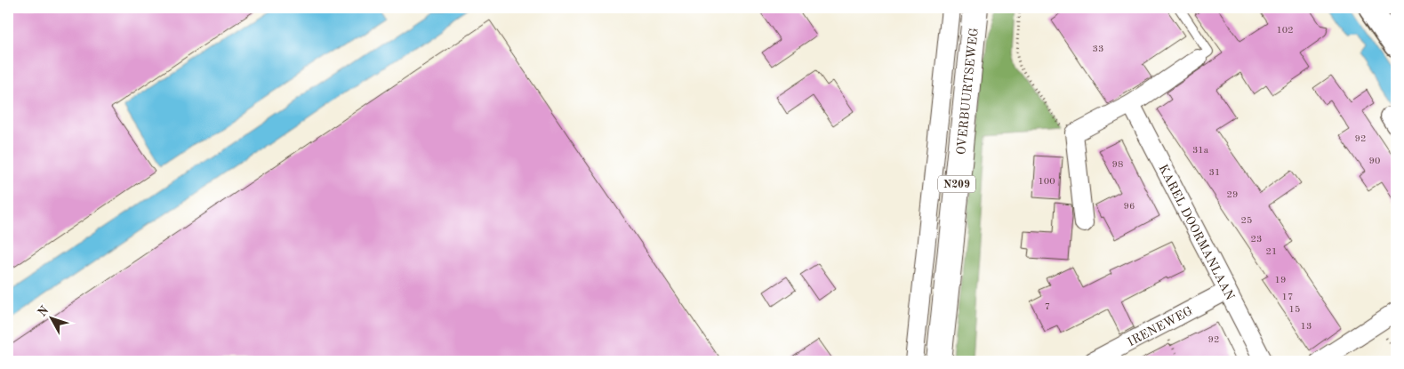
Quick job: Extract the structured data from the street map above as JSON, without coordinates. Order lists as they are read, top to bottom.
{
  "streets": {
    "main road": ["OVERBUURTSEWEG", "N209"],
    "street": ["KAREL DOORMANLAAN", "IRENEWEG"]
  },
  "crossings": [
    ["KAREL DOORMANLAAN", "IRENEWEG"]
  ],
  "house_numbers": [
    "102",
    "33",
    "92",
    "31a",
    "90",
    "98",
    "31",
    "100",
    "29",
    "96",
    "25",
    "23",
    "21",
    "19",
    "17",
    "7",
    "15",
    "13",
    "92"
  ],
  "north": "top left"
}
